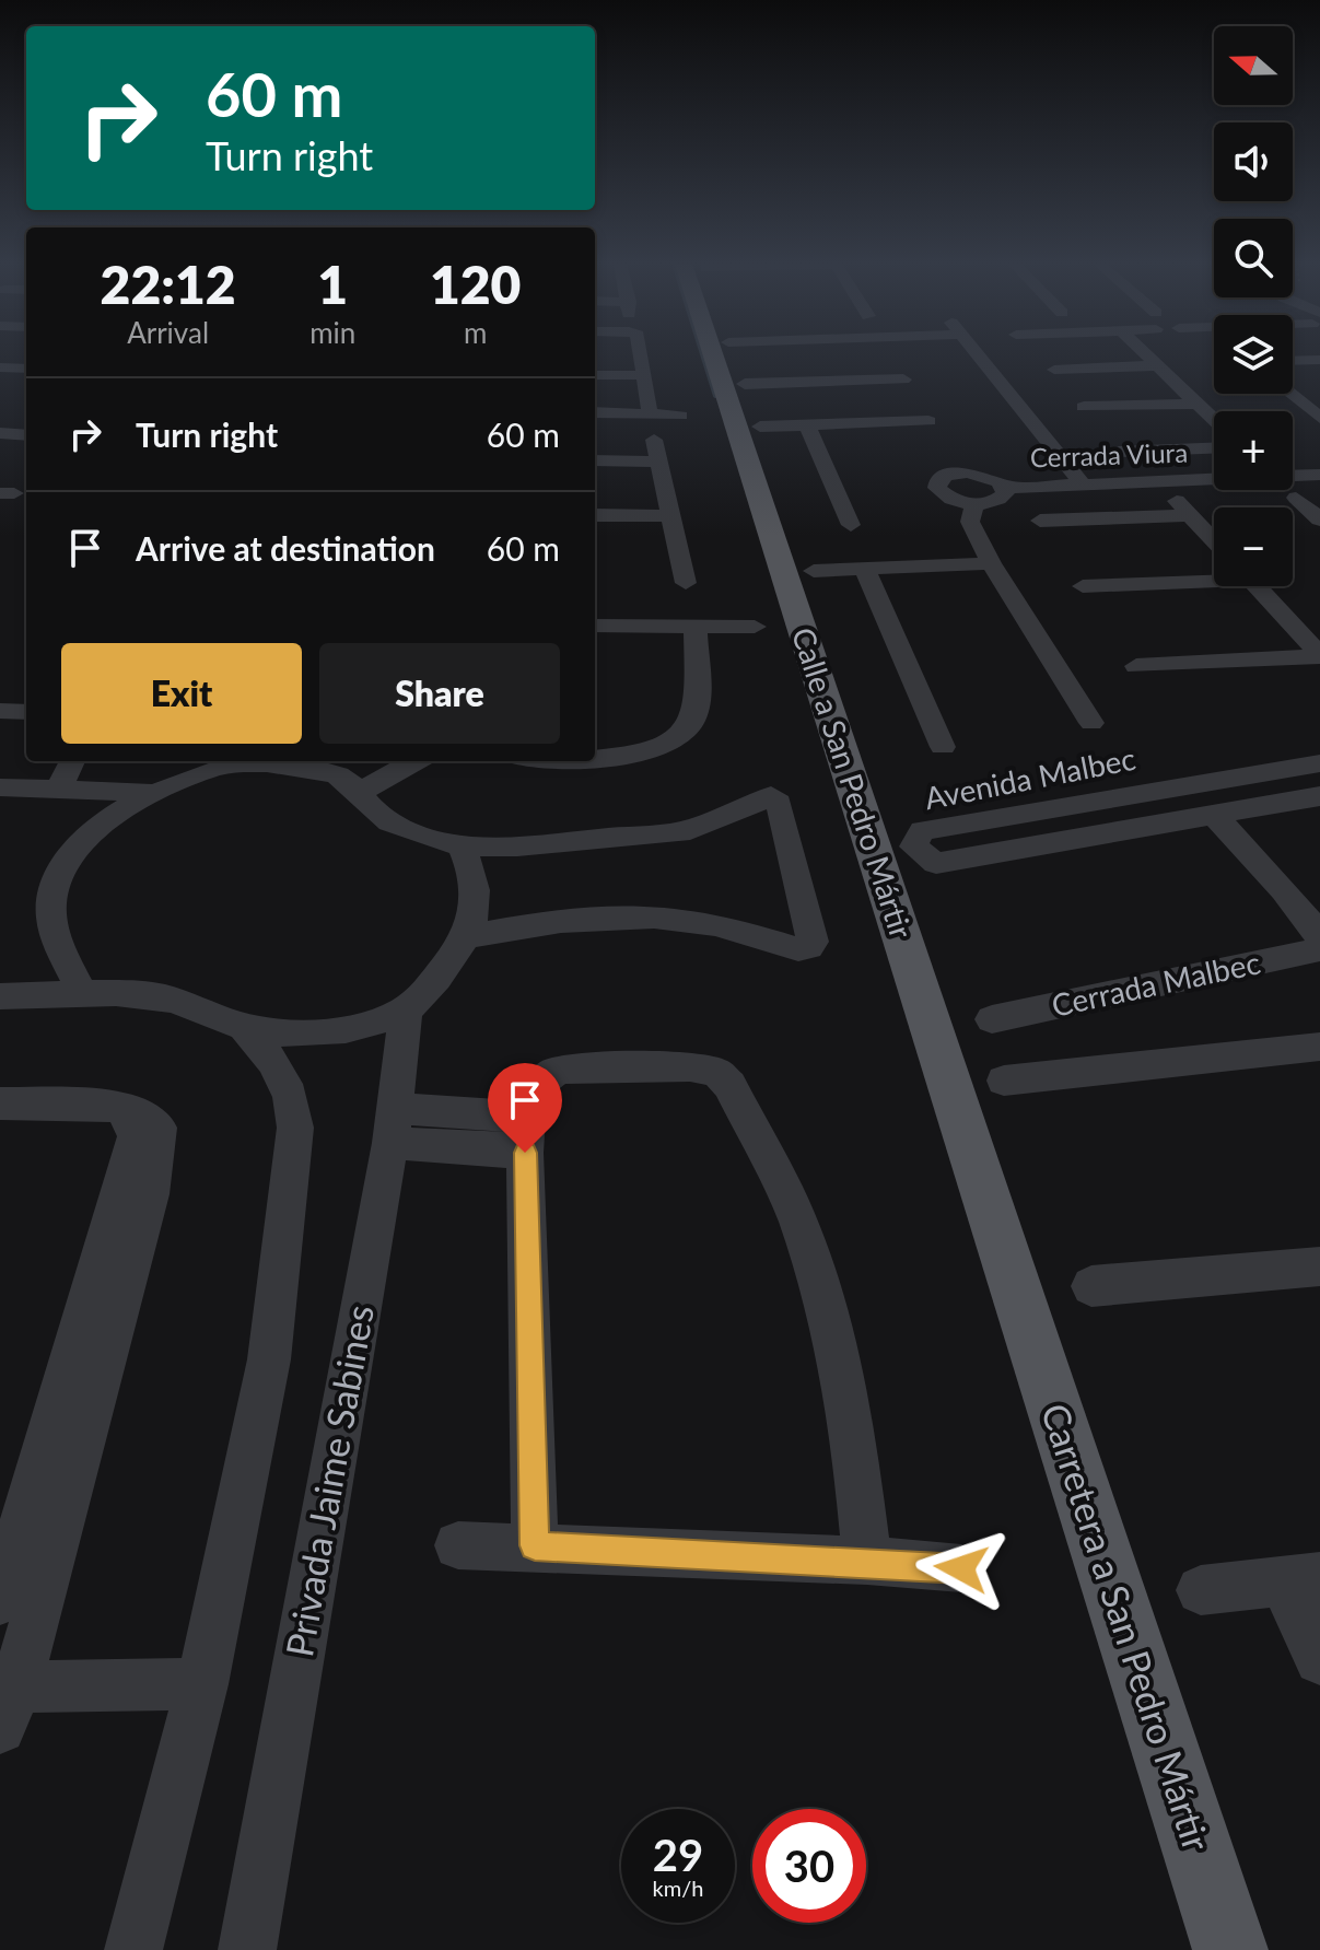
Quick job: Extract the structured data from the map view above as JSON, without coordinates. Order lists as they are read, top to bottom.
{
  "streets": {
    "main road": ["Calle a San Pedro Mártir", "Carretera a San Pedro Mártir"],
    "street": [
      "Cerrada Viura",
      "Avenida Malbec",
      "Cerrada Malbec",
      "Privada Jaime Sabines"
    ]
  },
  "crossings": [
    ["Calle a San Pedro Mártir", "Carretera a San Pedro Mártir"]
  ],
  "north": "left",
  "page": {
    "map_buttons": ["+", "−"],
    "turn": ["60 m", "Turn right"],
    "eta": [
      "22:12",
      "Arrival",
      "1",
      "min",
      "120",
      "m"
    ],
    "list": [
      {
        "name": "Turn right",
        "value": "60 m"
      },
      {
        "name": "Arrive at destination",
        "value": "60 m"
      }
    ],
    "buttons": ["Exit", "Share"],
    "speed": "29 km/h",
    "limit": "30"
  }
}
